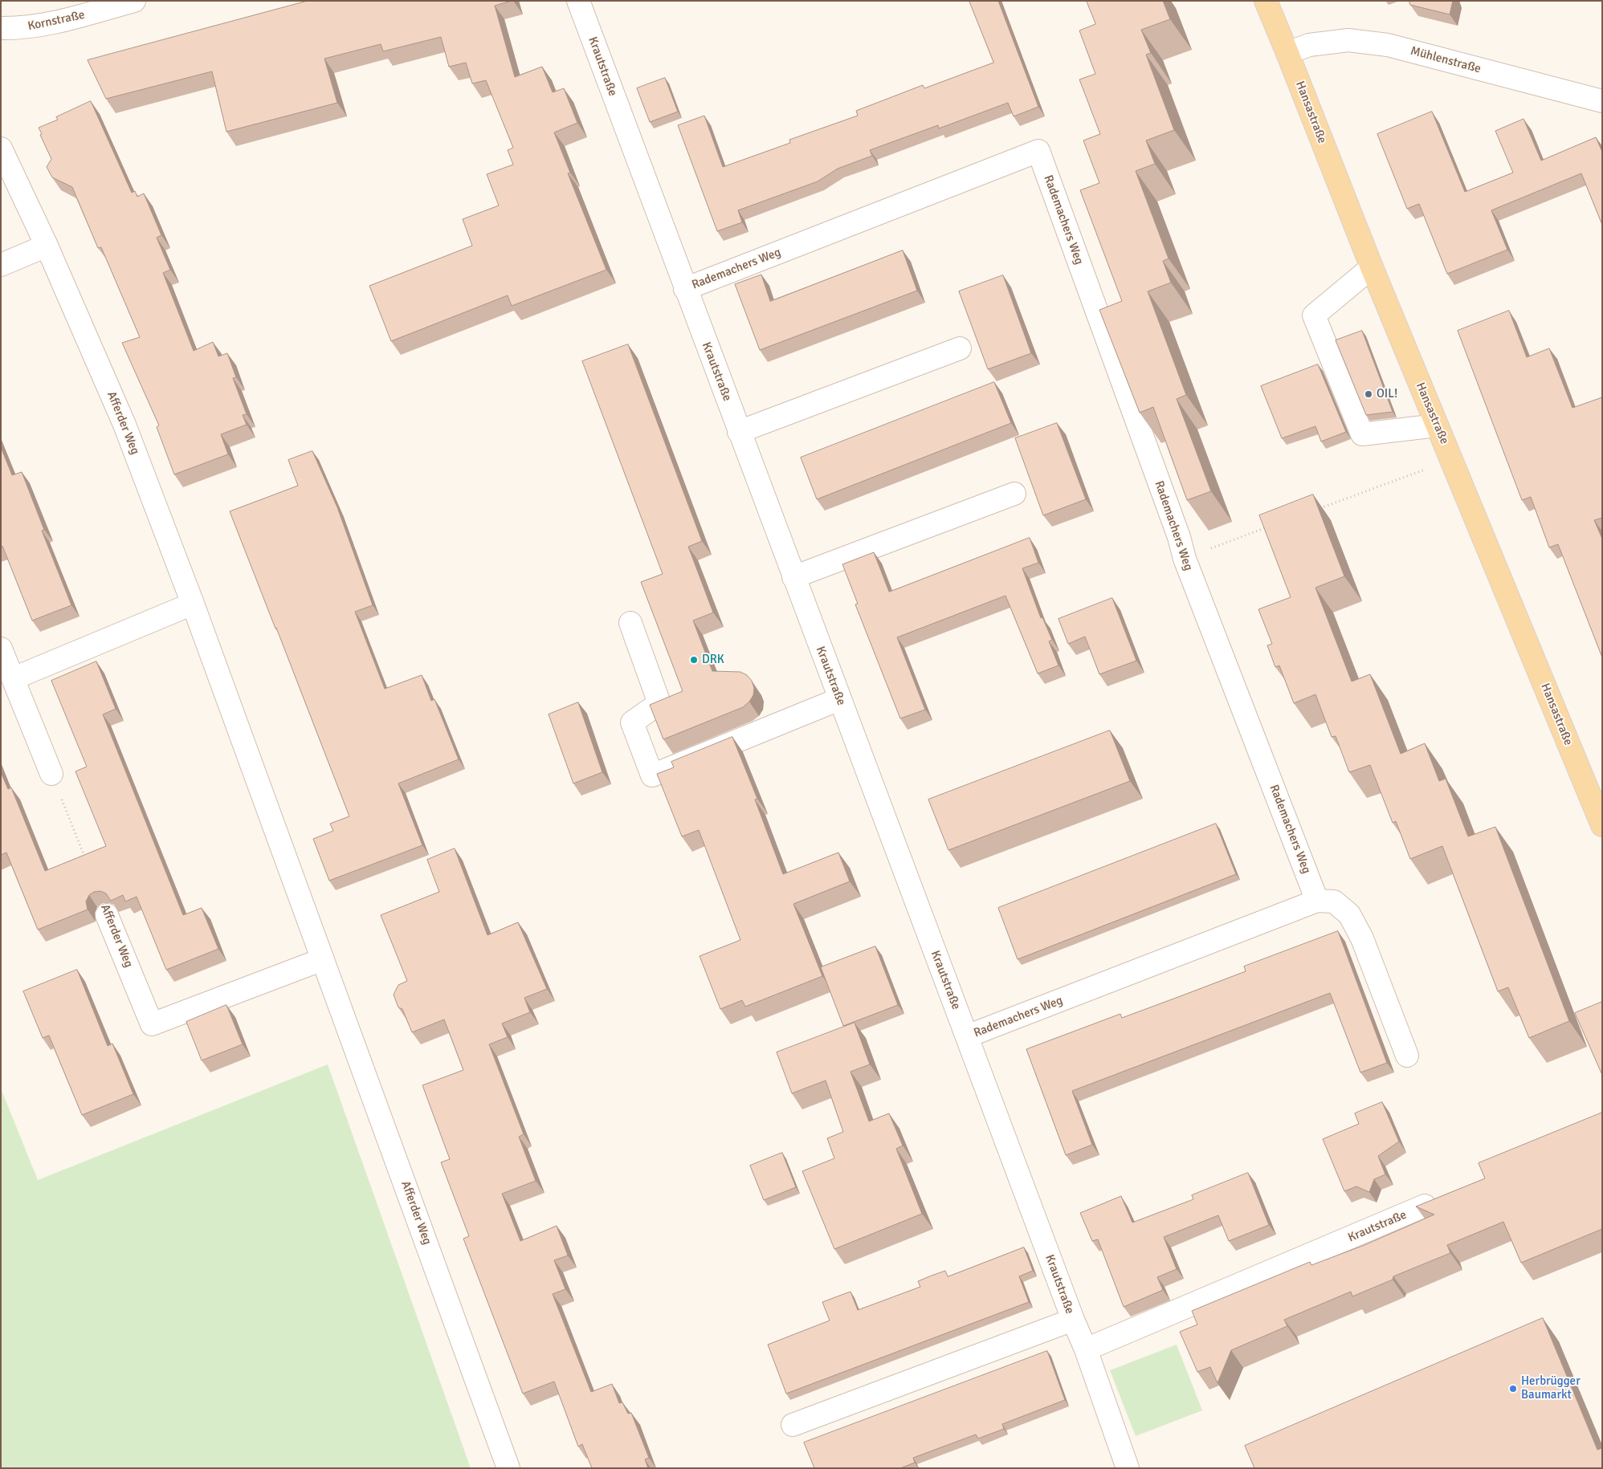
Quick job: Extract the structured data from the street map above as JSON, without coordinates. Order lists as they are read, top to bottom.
{
  "streets": {
    "main road": ["Hansastraße"],
    "street": [
      "Kornstraße",
      "Mühlenstraße",
      "Krautstraße",
      "Rademachers Weg",
      "Afferder Weg"
    ]
  },
  "crossings": [
    ["Mühlenstraße", "Hansastraße"],
    ["Krautstraße", "Rademachers Weg"]
  ],
  "places": ["OIL!", "DRK", "Herbrügger Baumarkt"]
}
